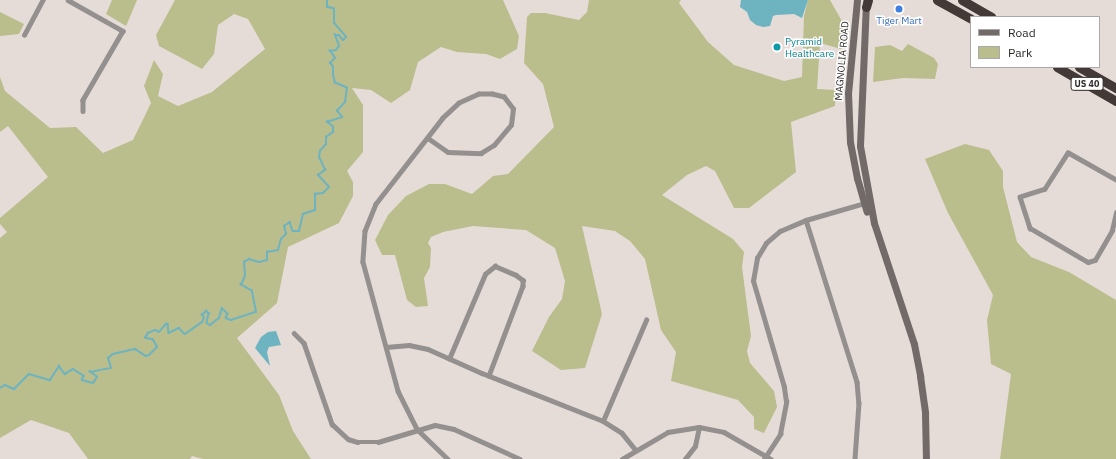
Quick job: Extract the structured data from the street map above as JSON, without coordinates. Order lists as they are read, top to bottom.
{
  "streets": {
    "highway": ["US 40"],
    "main road": ["MAGNOLIA ROAD"]
  },
  "places": ["Tiger Mart", "Pyramid Healthcare"],
  "legend": ["Road", "Park"]
}
